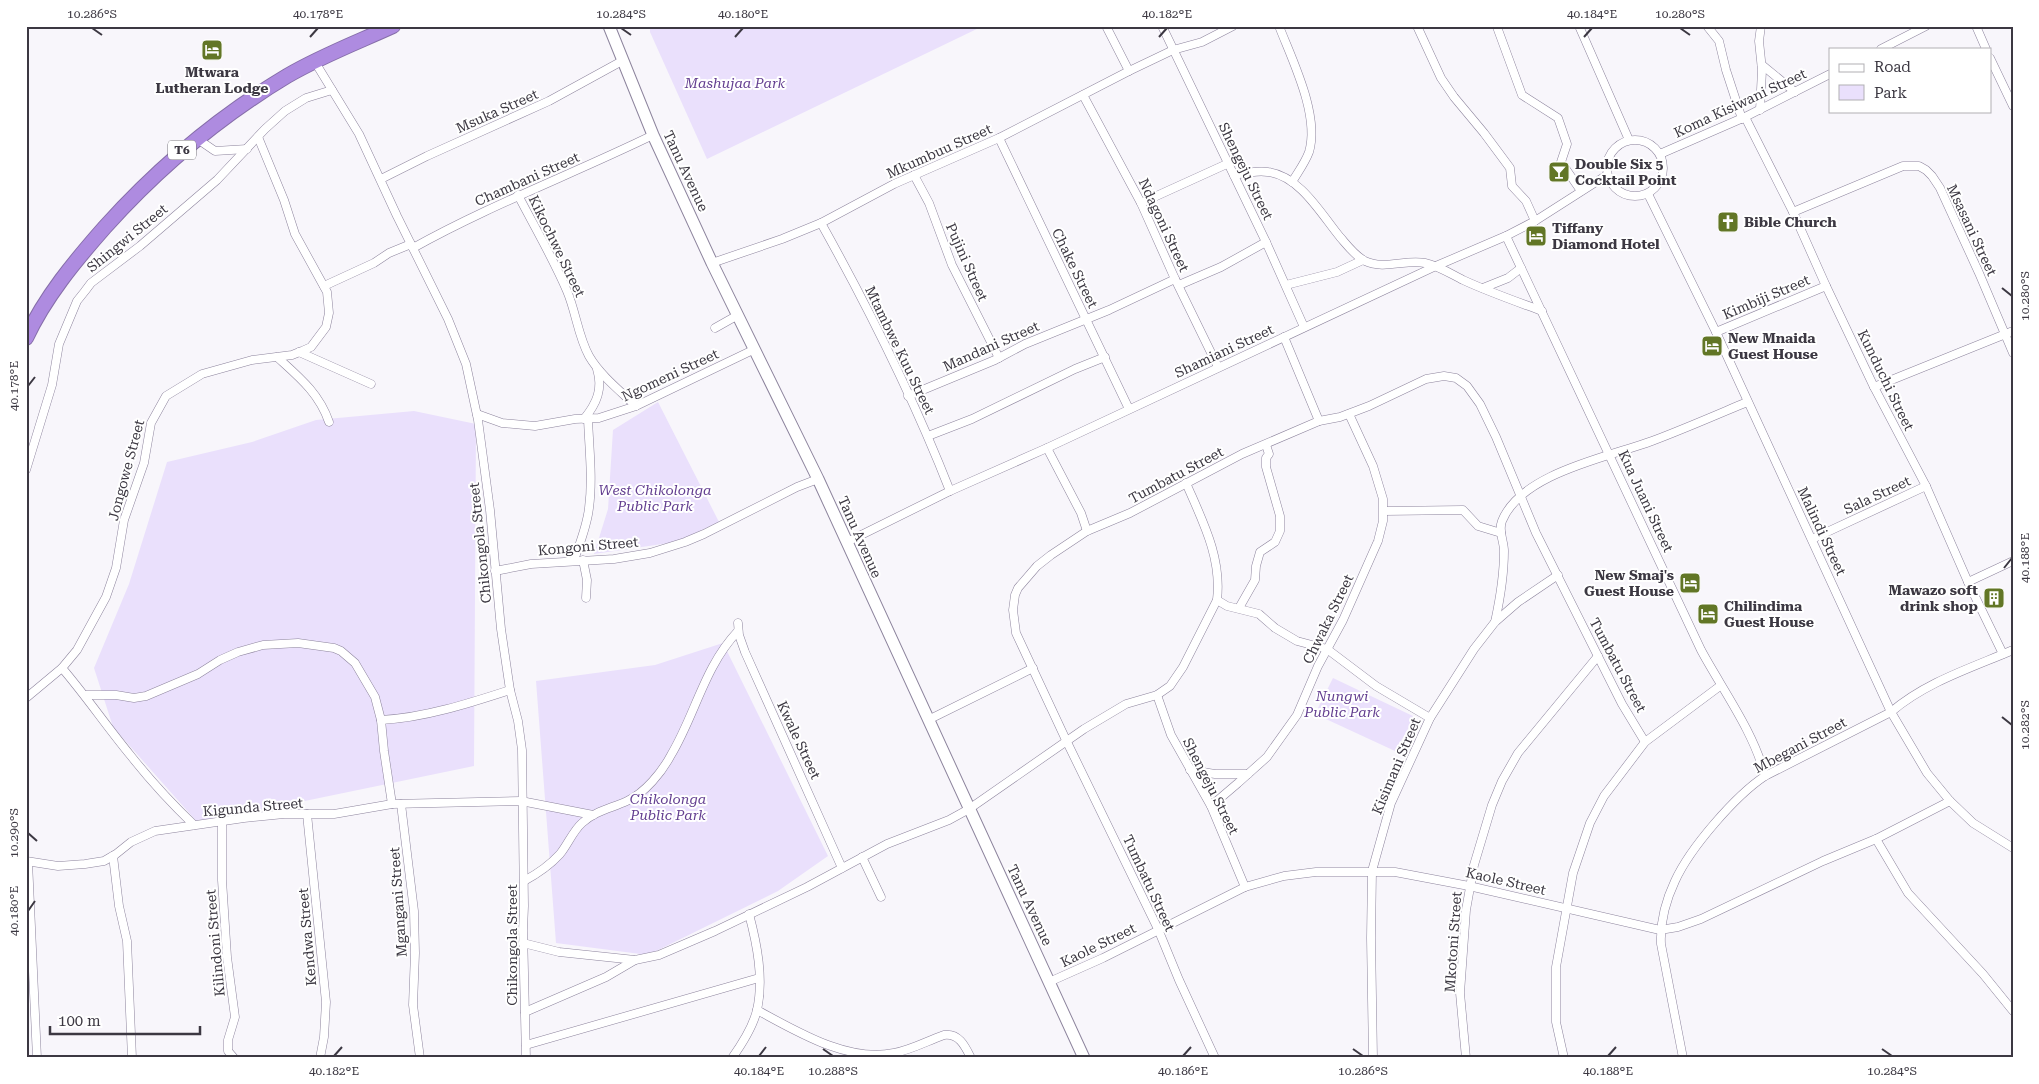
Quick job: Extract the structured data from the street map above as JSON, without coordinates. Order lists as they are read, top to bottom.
{
  "streets": {
    "highway": ["T6"],
    "street": [
      "Koma Kisiwani Street",
      "Msuka Street",
      "Mkumbuu Street",
      "Tanu Avenue",
      "Shengeju Street",
      "Chambani Street",
      "Ndagoni Street",
      "Msasani Street",
      "Shingwi Street",
      "Kikochwe Street",
      "Pujini Street",
      "Chake Street",
      "Kimbiji Street",
      "Mandani Street",
      "Mtambwe Kuu Street",
      "Shamiani Street",
      "Ngomeni Street",
      "Kunduchi Street",
      "Jongowe Street",
      "Tumbatu Street",
      "Sala Street",
      "Kua Juani Street",
      "Malindi Street",
      "Chikongola Street",
      "Kongoni Street",
      "Chwaka Street",
      "Kwale Street",
      "Mbegani Street",
      "Kisimani Street",
      "Kigunda Street",
      "Kaole Street",
      "Mgangani Street",
      "Kendwa Street",
      "Mkotoni Street",
      "Kilindoni Street"
    ]
  },
  "crossings": [
    ["Koma Kisiwani Street", "Shamiani Street"],
    ["Koma Kisiwani Street", "Kunduchi Street"],
    ["Koma Kisiwani Street", "Malindi Street"],
    ["Msuka Street", "Tanu Avenue"],
    ["Msuka Street", "Chikongola Street"],
    ["T6", "Chikongola Street"],
    ["Mkumbuu Street", "Tanu Avenue"],
    ["Mkumbuu Street", "Shengeju Street"],
    ["Mkumbuu Street", "Ndagoni Street"],
    ["Mkumbuu Street", "Pujini Street"],
    ["Mkumbuu Street", "Chake Street"],
    ["Mkumbuu Street", "Mtambwe Kuu Street"],
    ["Tanu Avenue", "Chambani Street"],
    ["Tanu Avenue", "Shamiani Street"],
    ["Tanu Avenue", "Ngomeni Street"],
    ["Tanu Avenue", "Kongoni Street"],
    ["Tanu Avenue", "Kaole Street"],
    ["Shengeju Street", "Mandani Street"],
    ["Shengeju Street", "Shamiani Street"],
    ["Shengeju Street", "Chwaka Street"],
    ["Shengeju Street", "Kaole Street"],
    ["Chambani Street", "Kikochwe Street"],
    ["Chambani Street", "Jongowe Street"],
    ["Chambani Street", "Chikongola Street"],
    ["Ndagoni Street", "Mandani Street"],
    ["Ndagoni Street", "Shamiani Street"],
    ["Msasani Street", "Kunduchi Street"],
    ["Shingwi Street", "Jongowe Street"],
    ["Shingwi Street", "Chikongola Street"],
    ["Kikochwe Street", "Ngomeni Street"],
    ["Pujini Street", "Mandani Street"],
    ["Chake Street", "Mandani Street"],
    ["Chake Street", "Shamiani Street"],
    ["Kimbiji Street", "Kunduchi Street"],
    ["Kimbiji Street", "Malindi Street"],
    ["Mandani Street", "Mtambwe Kuu Street"],
    ["Mtambwe Kuu Street", "Shamiani Street"],
    ["Shamiani Street", "Kua Juani Street"],
    ["Shamiani Street", "Malindi Street"],
    ["Ngomeni Street", "Chikongola Street"],
    ["Kunduchi Street", "Sala Street"],
    ["Kunduchi Street", "Mbegani Street"],
    ["Tumbatu Street", "Chwaka Street"],
    ["Tumbatu Street", "Kisimani Street"],
    ["Tumbatu Street", "Kaole Street"],
    ["Tumbatu Street", "Mkotoni Street"],
    ["Sala Street", "Malindi Street"],
    ["Kua Juani Street", "Mbegani Street"],
    ["Kua Juani Street", "Kisimani Street"],
    ["Malindi Street", "Mbegani Street"],
    ["Malindi Street", "Kisimani Street"],
    ["Malindi Street", "Kaole Street"],
    ["Chikongola Street", "Kongoni Street"],
    ["Chikongola Street", "Kigunda Street"],
    ["Kwale Street", "Kigunda Street"],
    ["Mbegani Street", "Kaole Street"],
    ["Kisimani Street", "Kaole Street"],
    ["Kigunda Street", "Mgangani Street"],
    ["Kigunda Street", "Kendwa Street"],
    ["Kigunda Street", "Kilindoni Street"],
    ["Kaole Street", "Mkotoni Street"]
  ],
  "parks": [
    "Mashujaa Park",
    "West Chikolonga Public Park",
    "Nungwi Public Park",
    "Chikolonga Public Park"
  ],
  "places": {
    "hotel": [
      "Mtwara Lutheran Lodge",
      "Tiffany Diamond Hotel",
      "New Mnaida Guest House",
      "New Smaj's Guest House",
      "Chilindima Guest House"
    ],
    "bar": ["Double Six 5 Cocktail Point"],
    "church": ["Bible Church"],
    "building": ["Mawazo soft drink shop"]
  },
  "legend": ["Road", "Park"],
  "scale_bar": "100 m",
  "coordinates": [
    "10.286°S",
    "40.178°E",
    "10.284°S",
    "40.180°E",
    "40.182°E",
    "40.184°E",
    "10.280°S",
    "40.188°E",
    "10.282°S",
    "10.290°S",
    "10.288°S",
    "40.186°E"
  ]
}
